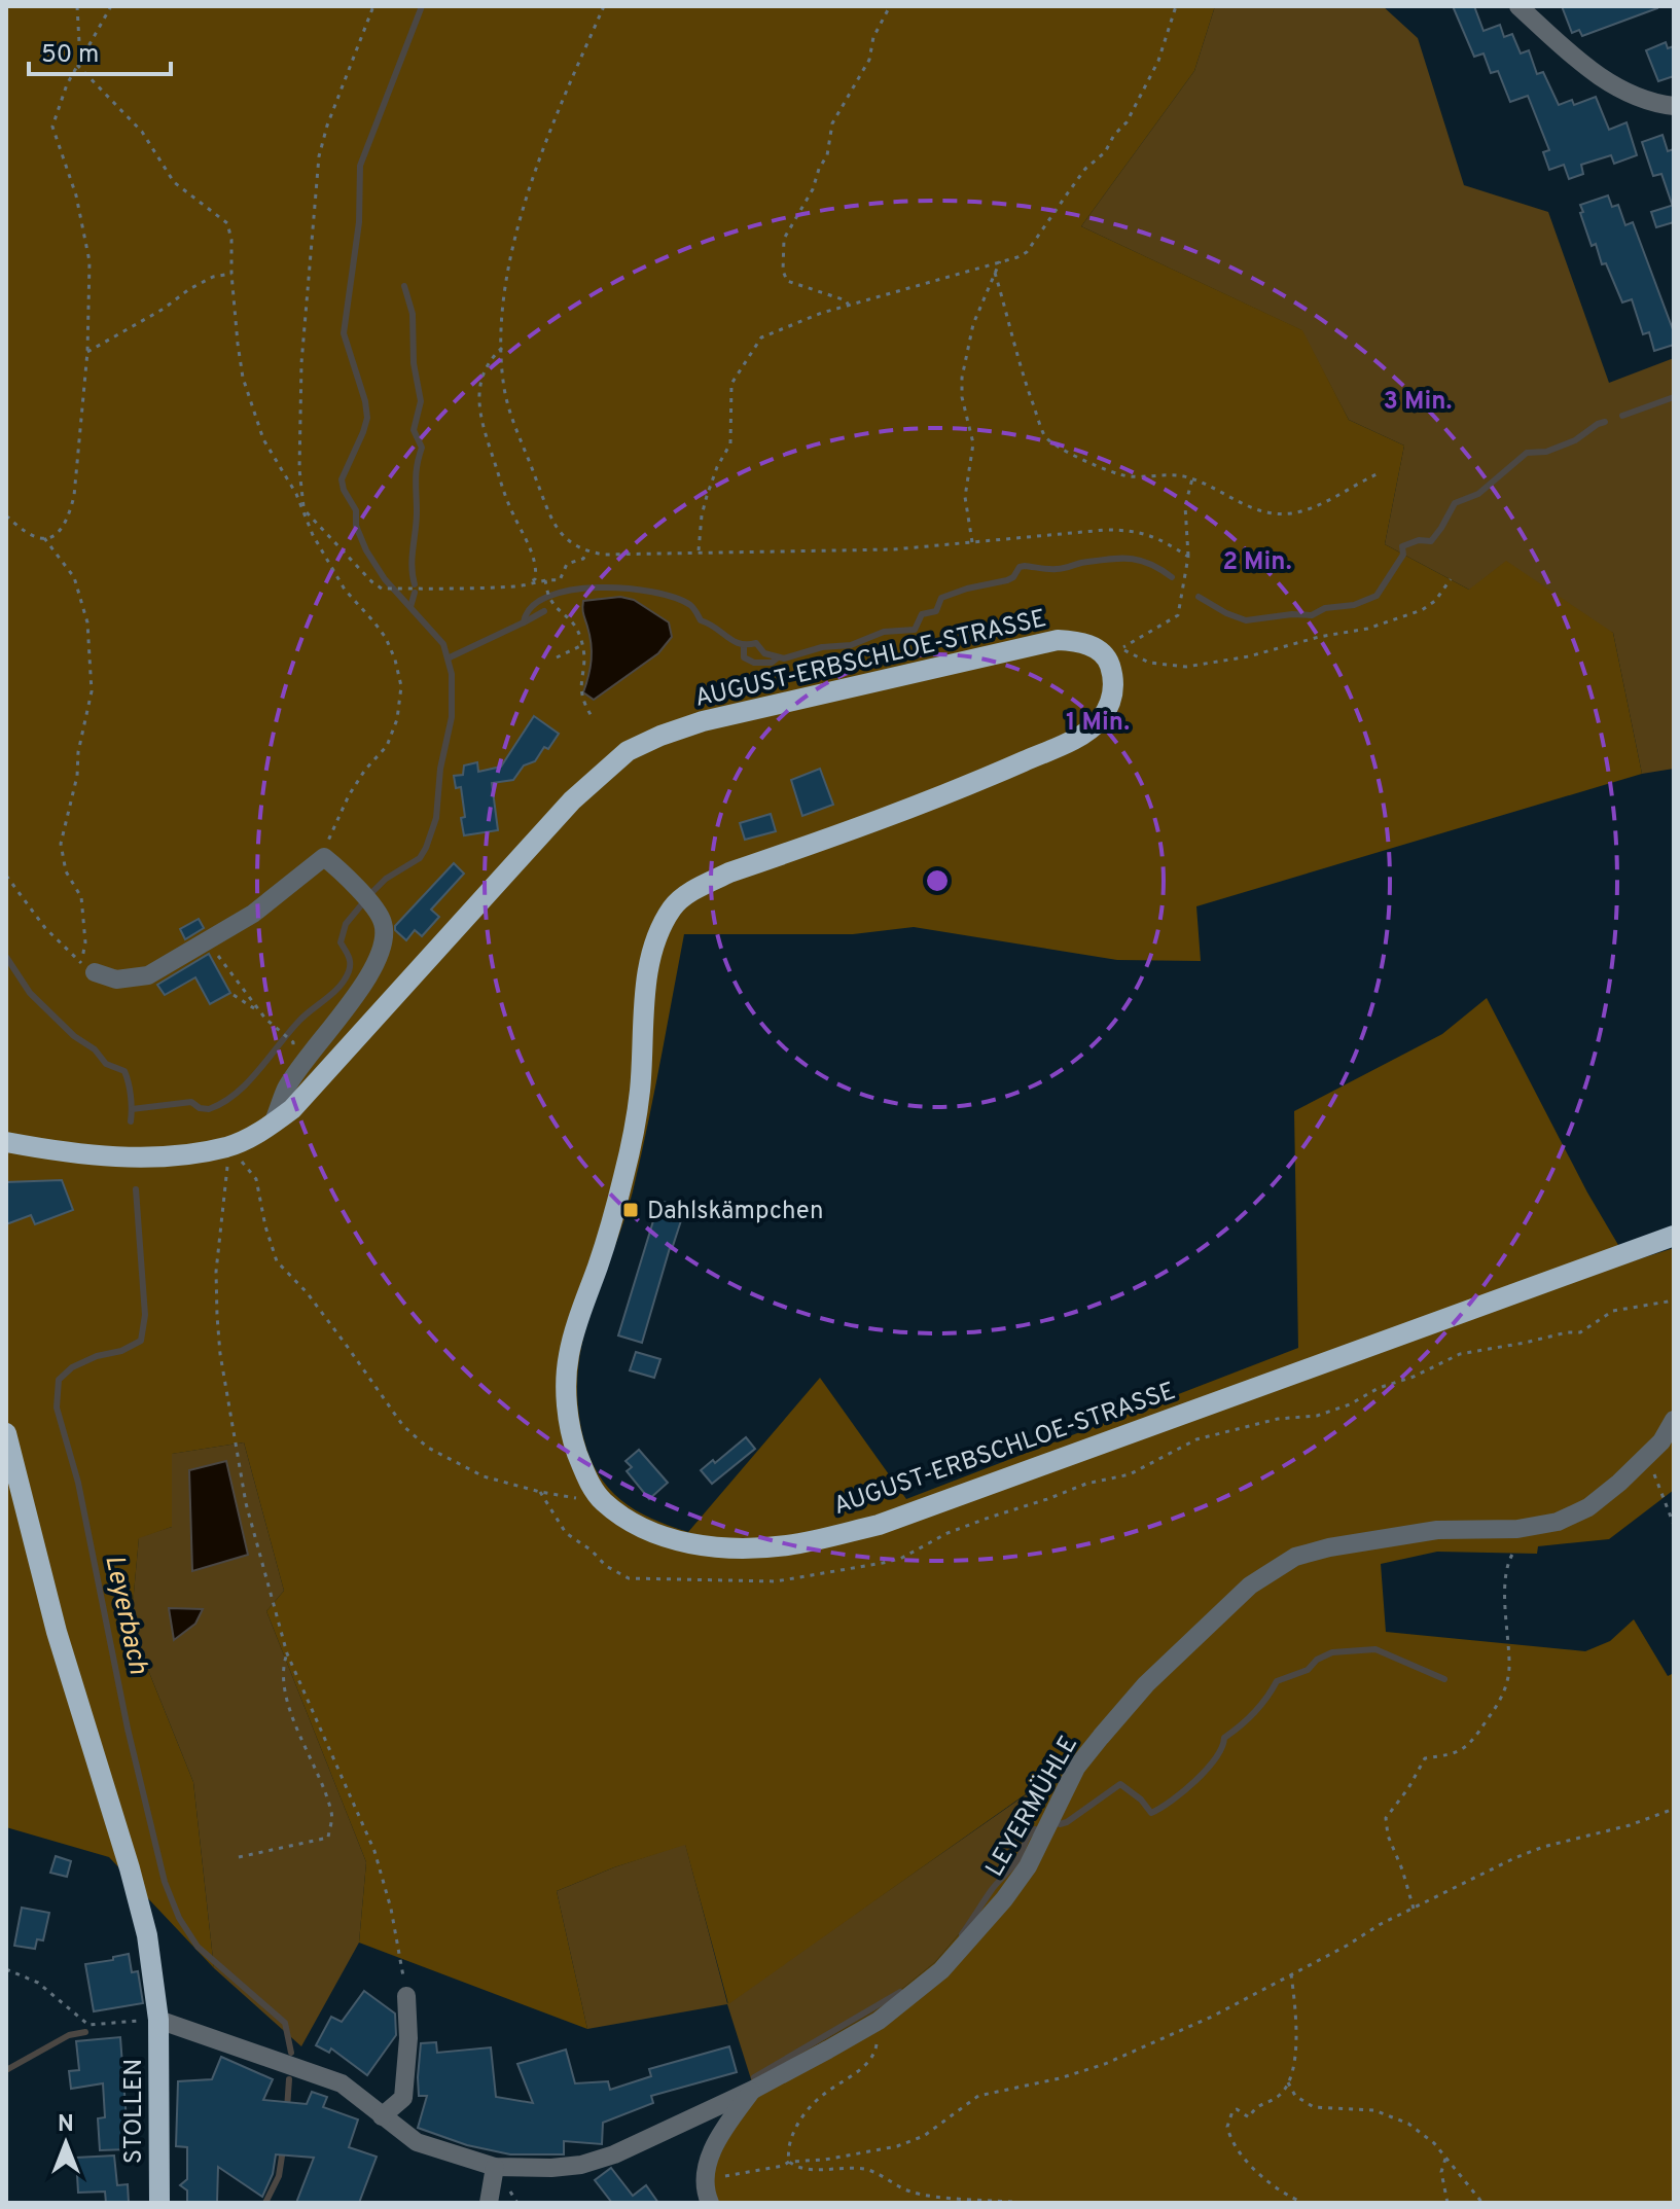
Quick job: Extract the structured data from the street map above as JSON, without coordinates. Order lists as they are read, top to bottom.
{
  "streets": {
    "main road": ["AUGUST-ERBSCHLOE-STRASSE", "STOLLEN"],
    "street": ["LEYERMÜHLE"]
  },
  "crossings": [
    ["LEYERMÜHLE", "STOLLEN"]
  ],
  "water": ["Leyerbach"],
  "places": {
    "transit": ["Dahlskämpchen"]
  },
  "scale_bar": "50 m",
  "north": "top",
  "rings": ["3 Min.", "2 Min.", "1 Min."]
}
